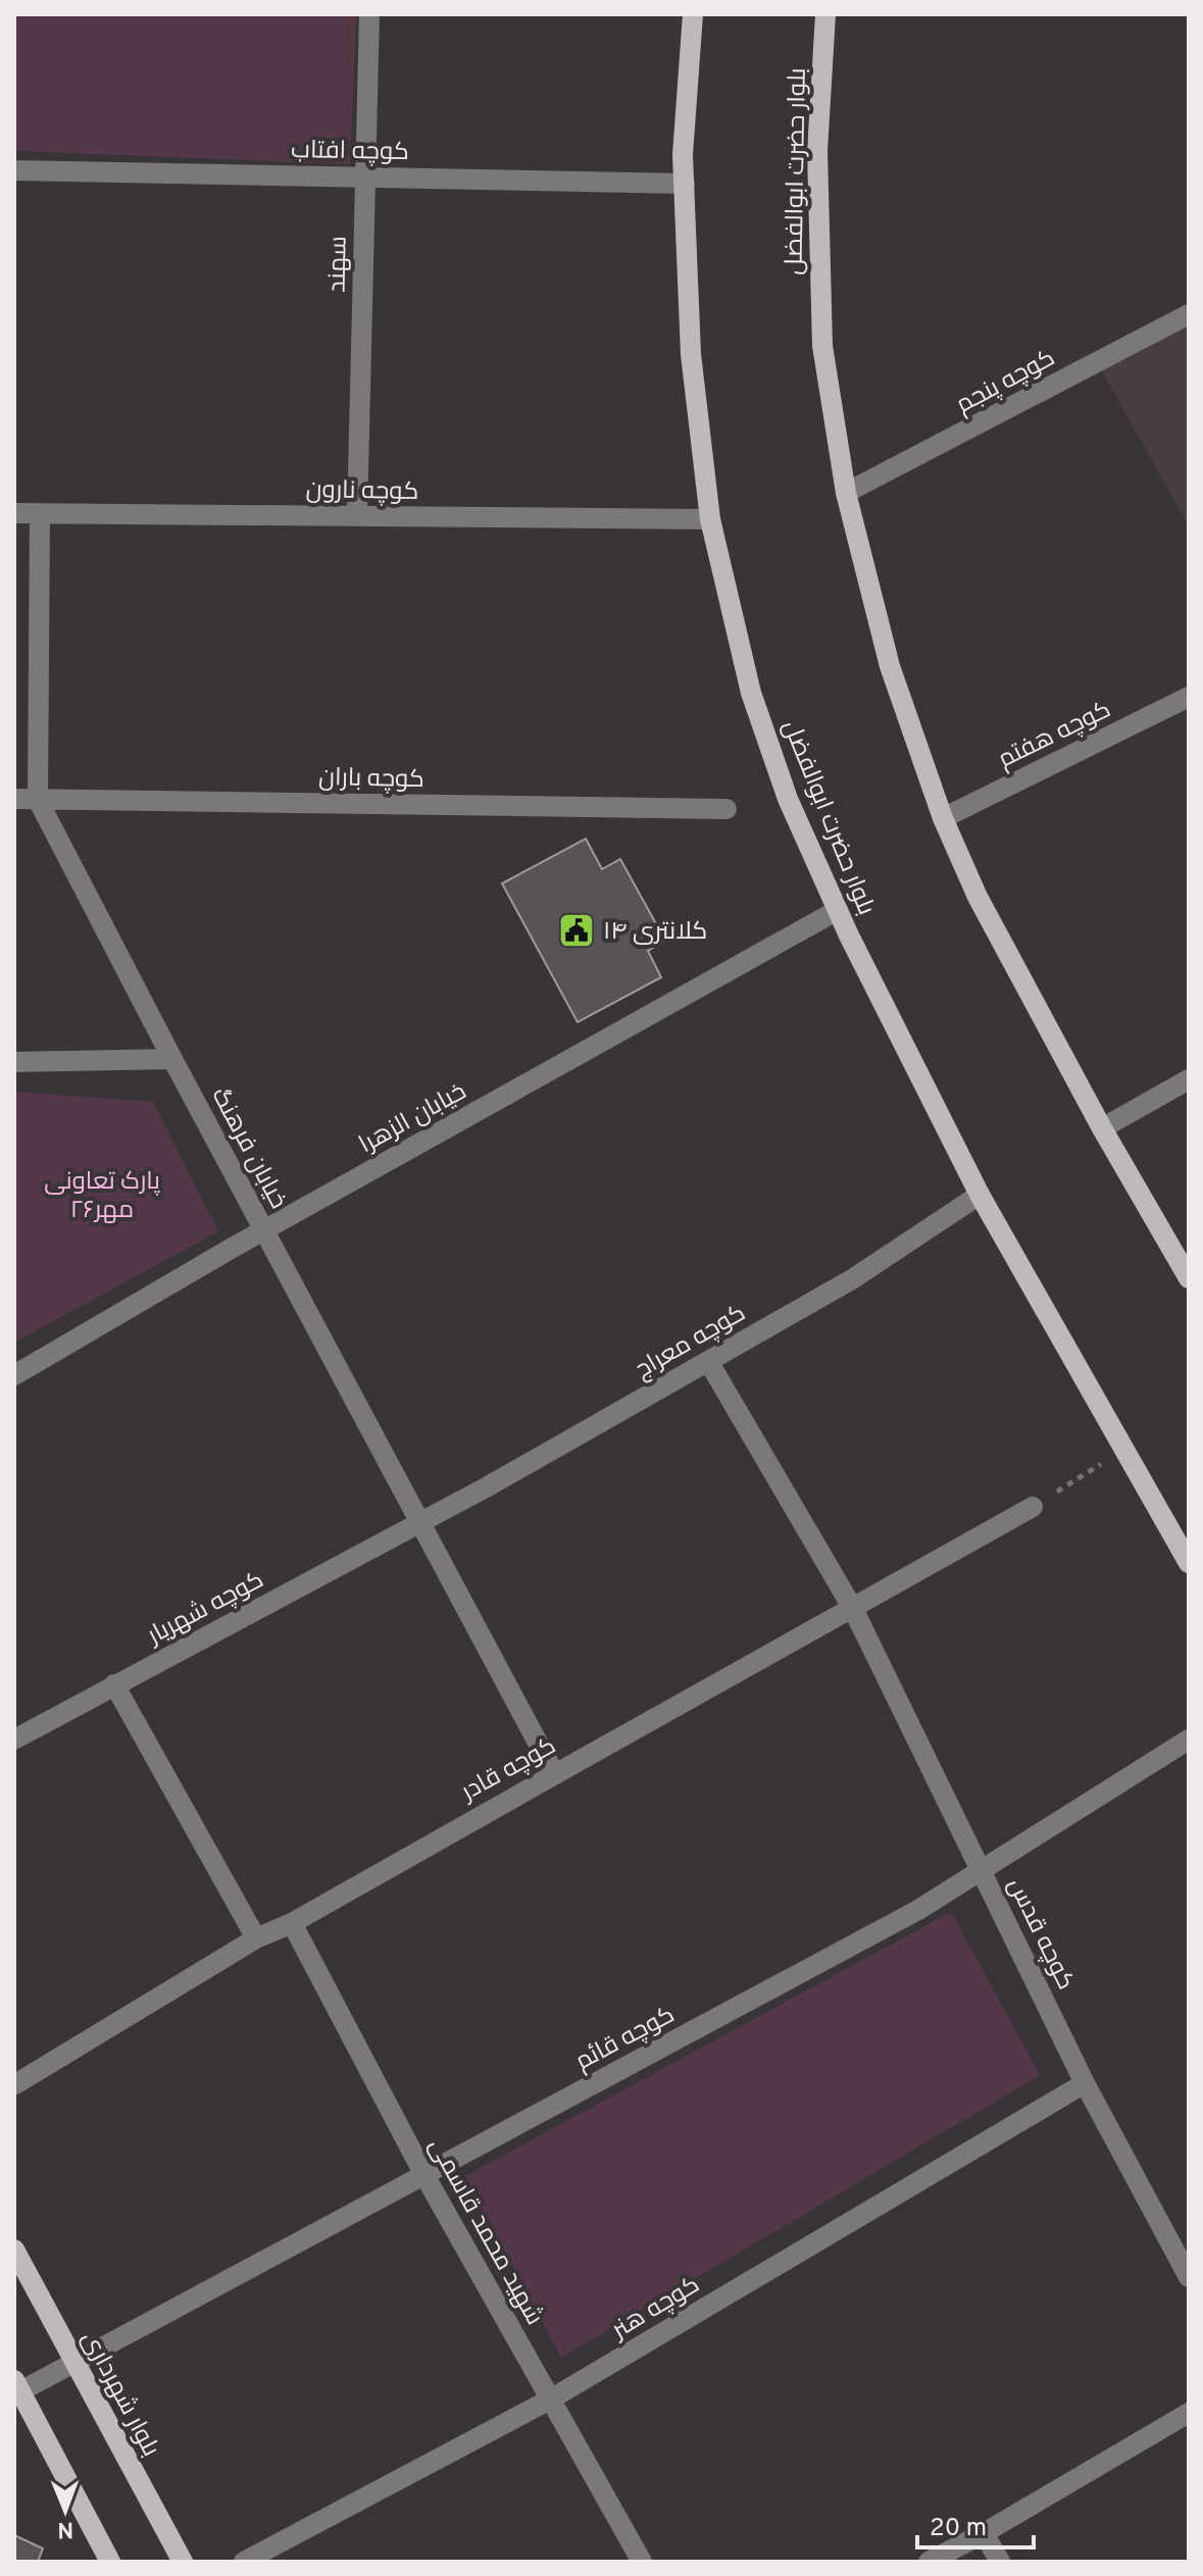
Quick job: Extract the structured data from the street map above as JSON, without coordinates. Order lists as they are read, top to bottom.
{
  "streets": {
    "main road": ["بلوار حضرت ابوالفضل", "بلوار شهرداری"],
    "street": [
      "کوچه افتاب",
      "سهند",
      "کوچه پنجم",
      "کوچه نارون",
      "کوچه هفتم",
      "کوچه باران",
      "خیابان الزهرا",
      "خیابان فرهنگ",
      "کوچه معراج",
      "کوچه شهریار",
      "کوچه قادر",
      "کوچه قدس",
      "کوچه قائم",
      "شهید محمد قاسمی",
      "کوچه هنر"
    ]
  },
  "crossings": [
    ["کوچه افتاب", "بلوار حضرت ابوالفضل"],
    ["کوچه افتاب", "سهند"],
    ["بلوار حضرت ابوالفضل", "کوچه پنجم"],
    ["بلوار حضرت ابوالفضل", "کوچه نارون"],
    ["بلوار حضرت ابوالفضل", "کوچه هفتم"],
    ["بلوار حضرت ابوالفضل", "خیابان الزهرا"],
    ["بلوار حضرت ابوالفضل", "کوچه معراج"],
    ["سهند", "کوچه نارون"],
    ["کوچه نارون", "خیابان فرهنگ"],
    ["کوچه باران", "خیابان فرهنگ"],
    ["خیابان الزهرا", "خیابان فرهنگ"],
    ["خیابان فرهنگ", "کوچه معراج"],
    ["خیابان فرهنگ", "کوچه شهریار"],
    ["خیابان فرهنگ", "کوچه قادر"],
    ["کوچه معراج", "کوچه شهریار"],
    ["کوچه معراج", "کوچه قدس"],
    ["کوچه قادر", "کوچه قدس"],
    ["کوچه قادر", "شهید محمد قاسمی"],
    ["کوچه قدس", "کوچه قائم"],
    ["کوچه قدس", "کوچه هنر"],
    ["کوچه قائم", "شهید محمد قاسمی"],
    ["کوچه قائم", "بلوار شهرداری"],
    ["شهید محمد قاسمی", "کوچه هنر"]
  ],
  "parks": ["پارک تعاونی مهر۲۶"],
  "places": {
    "public building": ["کلانتری ۱۴"]
  },
  "scale_bar": "20 m",
  "north": "bottom"
}
